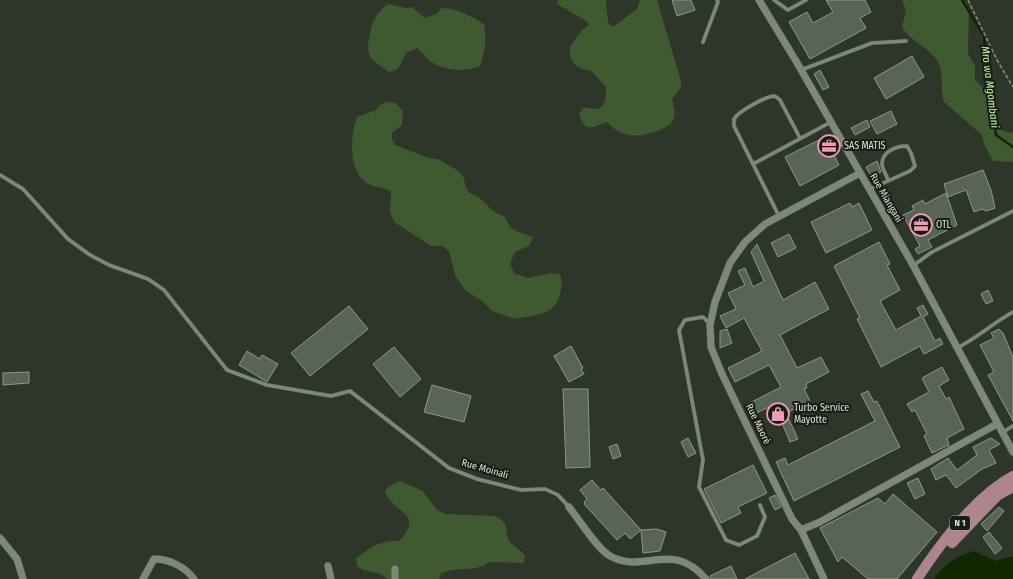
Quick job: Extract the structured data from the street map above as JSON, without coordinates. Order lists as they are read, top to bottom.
{
  "streets": {
    "main road": ["N 1"],
    "street": ["Rue Miangani", "Rue Maoré", "Rue Moinali"]
  },
  "crossings": [
    ["Rue Miangani", "Rue Maoré"]
  ],
  "water": ["Mro wa Mgombani"],
  "places": {
    "office": ["SAS MATIS", "OTL"],
    "shop": ["Turbo Service Mayotte"]
  }
}
